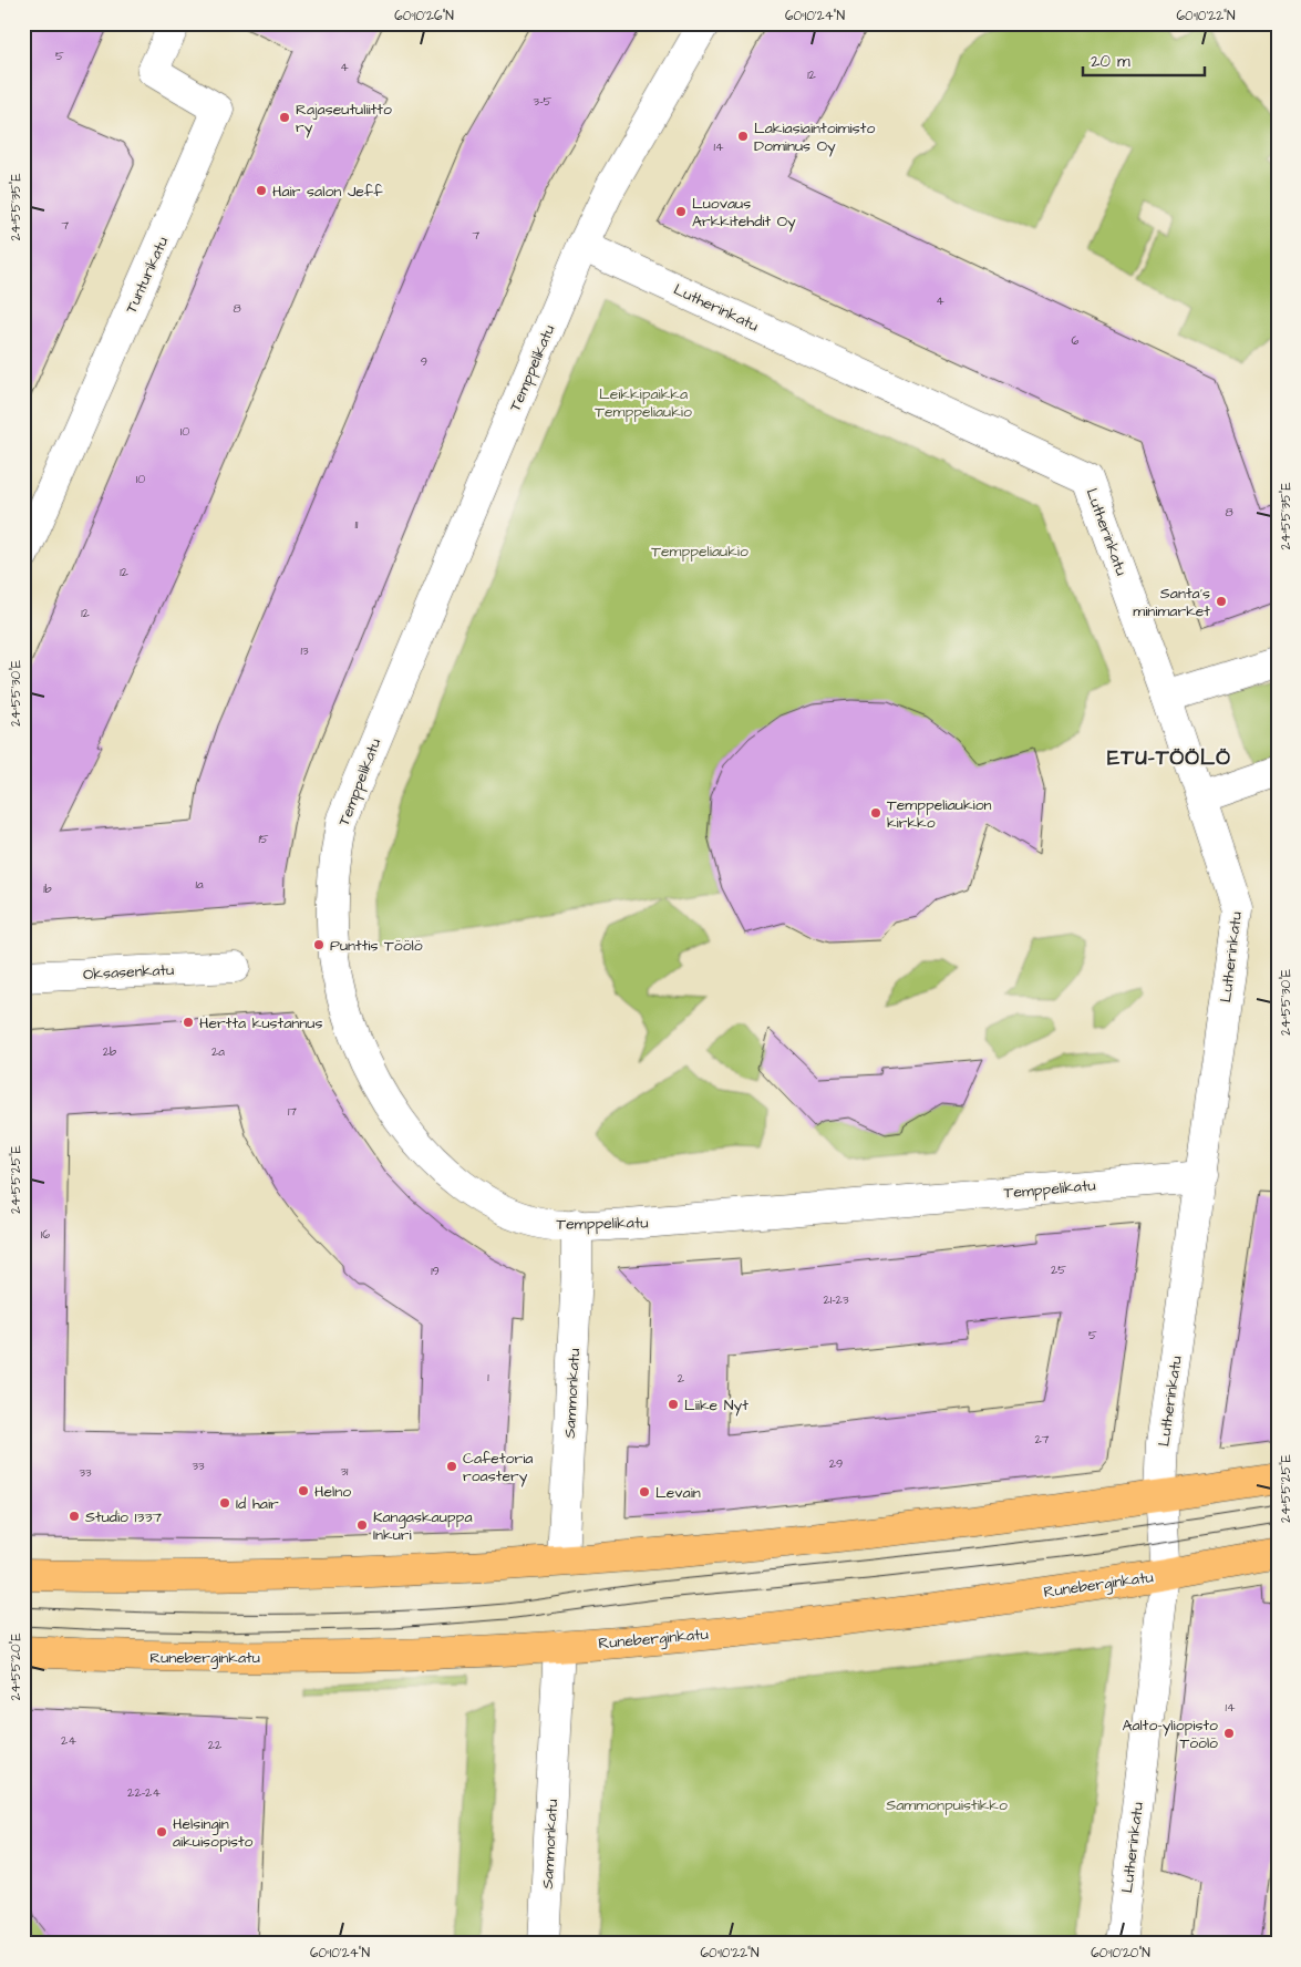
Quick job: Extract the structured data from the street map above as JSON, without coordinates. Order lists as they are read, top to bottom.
{
  "streets": {
    "main road": ["Runeberginkatu"],
    "street": [
      "Tunturikatu",
      "Lutherinkatu",
      "Temppelikatu",
      "Oksasenkatu",
      "Sammonkatu"
    ]
  },
  "crossings": [
    ["Lutherinkatu", "Temppelikatu"],
    ["Lutherinkatu", "Runeberginkatu"],
    ["Temppelikatu", "Sammonkatu"],
    ["Sammonkatu", "Runeberginkatu"]
  ],
  "districts": ["ETU-TÖÖLÖ"],
  "parks": ["Leikkipaikka Temppeliaukio", "Temppeliaukio", "Sammonpuistikko"],
  "places": [
    "Rajaseutuliitto ry",
    "Lakiasiaintoimisto Dominus Oy",
    "Hair salon Jeff",
    "Luovaus Arkkitehdit Oy",
    "Santa's minimarket",
    "Temppeliaukion kirkko",
    "Punttis Töölö",
    "Hertta kustannus",
    "Liike Nyt",
    "Cafetoria roastery",
    "Helno",
    "Levain",
    "Id hair",
    "Studio 1337",
    "Kangaskauppa Inkuri",
    "Aalto-yliopisto Töölö",
    "Helsingin aikuisopisto"
  ],
  "house_numbers": [
    "5",
    "4",
    "12",
    "3-5",
    "14",
    "7",
    "7",
    "4",
    "8",
    "6",
    "9",
    "10",
    "10",
    "8",
    "11",
    "12",
    "12",
    "13",
    "15",
    "1a",
    "1b",
    "2b",
    "2a",
    "17",
    "16",
    "25",
    "19",
    "21-23",
    "5",
    "1",
    "2",
    "27",
    "29",
    "33",
    "31",
    "33",
    "14",
    "24",
    "22",
    "22-24"
  ],
  "scale_bar": "20 m",
  "coordinates": [
    "60°10'26\"N",
    "60°10'24\"N",
    "60°10'22\"N",
    "24°55'35\"E",
    "24°55'30\"E",
    "24°55'25\"E",
    "24°55'20\"E",
    "60°10'20\"N"
  ]
}
